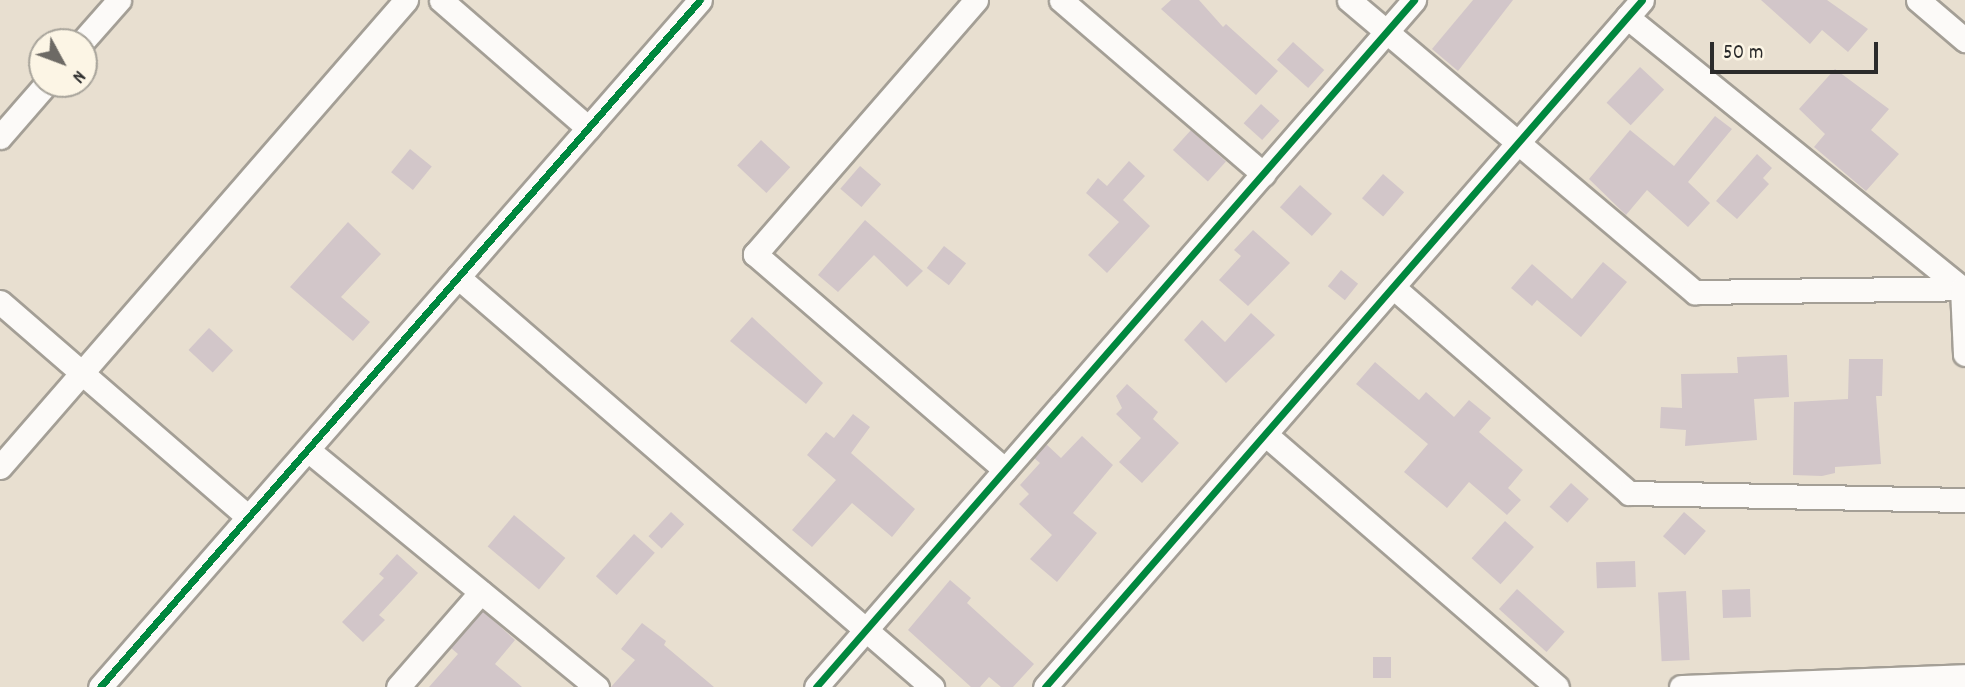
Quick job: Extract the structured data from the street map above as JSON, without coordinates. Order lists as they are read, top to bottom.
{
  "scale_bar": "50 m",
  "north": "bottom right"
}
